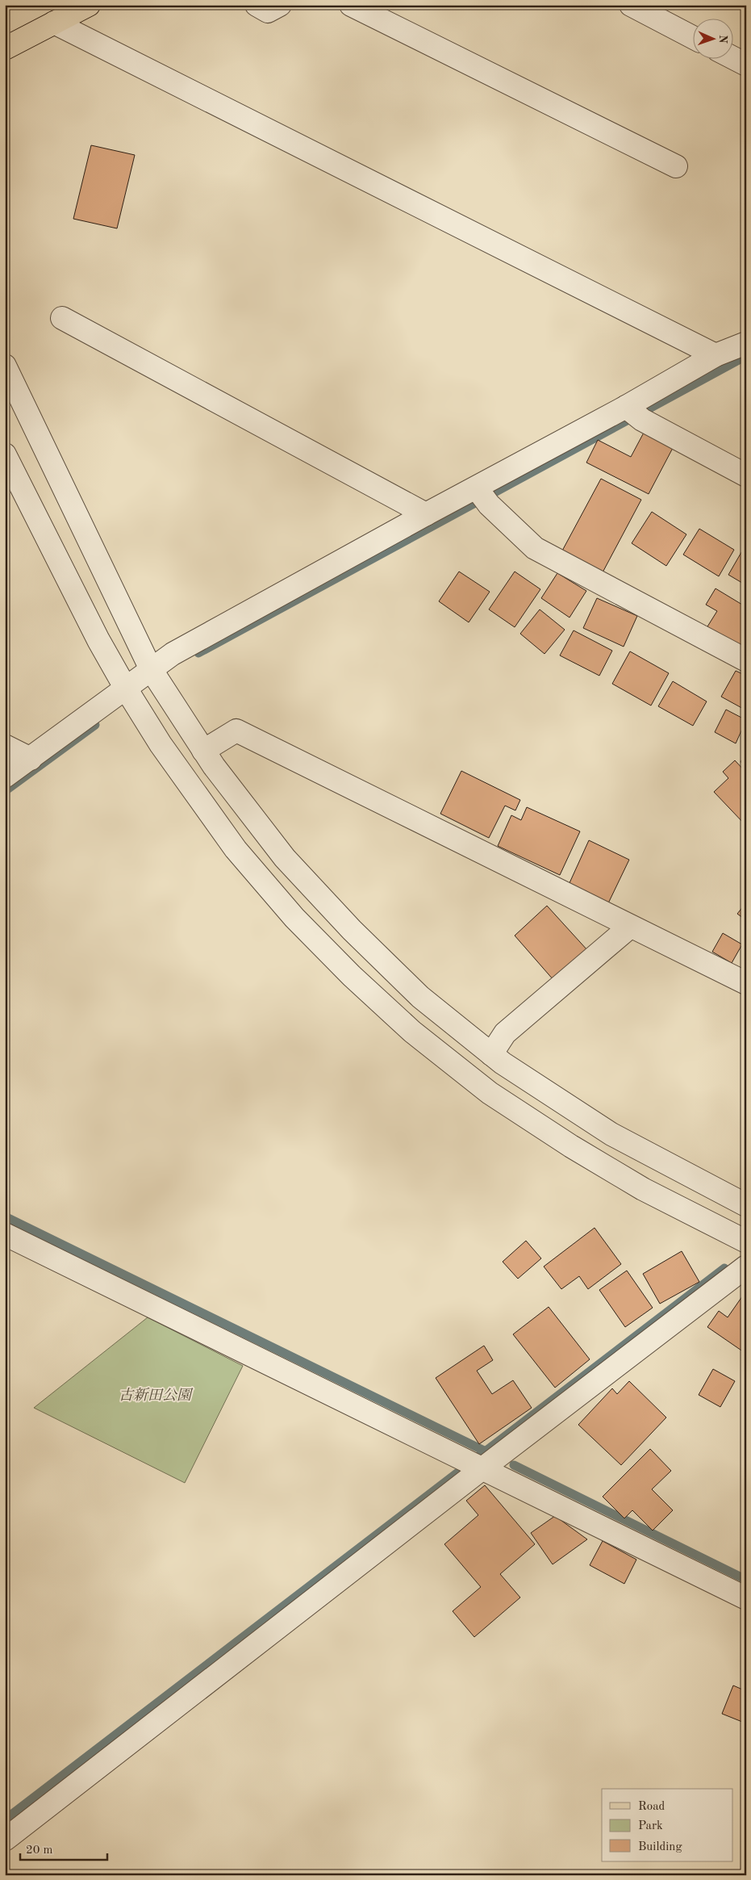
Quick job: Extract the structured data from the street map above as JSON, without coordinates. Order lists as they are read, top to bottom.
{
  "parks": ["古新田公園"],
  "legend": ["Road", "Park", "Building"],
  "scale_bar": "20 m",
  "north": "right"
}
